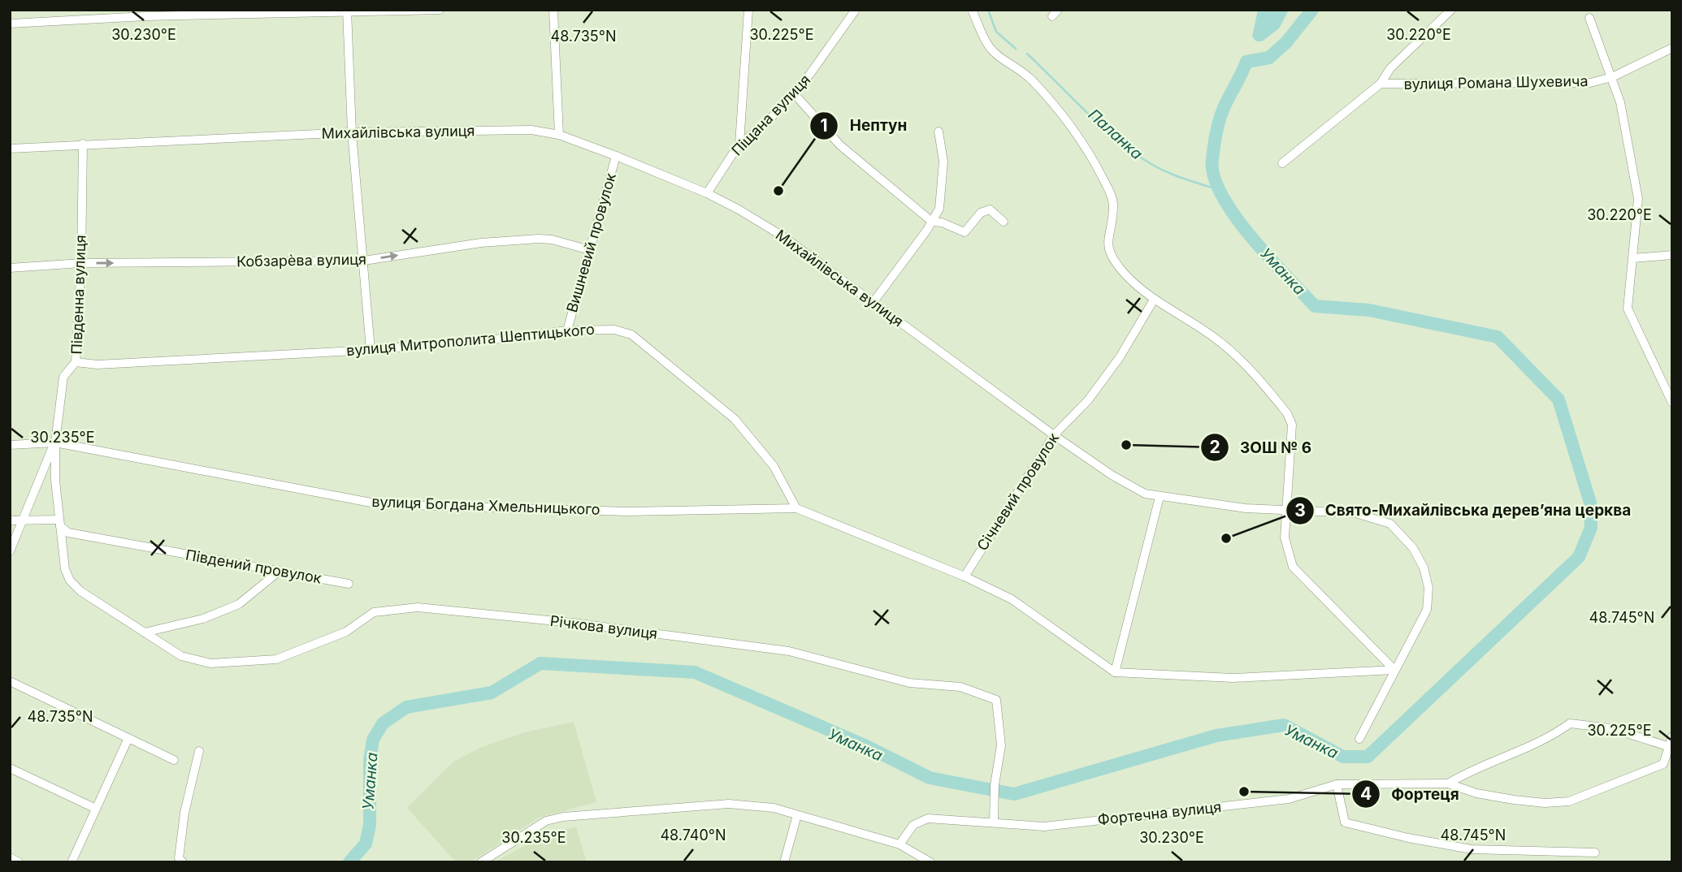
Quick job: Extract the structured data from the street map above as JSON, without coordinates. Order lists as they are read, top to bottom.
{
  "streets": {
    "street": [
      "вулиця Романа Шухевича",
      "Піщана вулиця",
      "Михайлівська вулиця",
      "Вишневий провулок",
      "Кобзарèва вулиця",
      "Південна вулиця",
      "вулиця Митрополита Шептицького",
      "Січневий провулок",
      "вулиця Богдана Хмельницького",
      "Південий провулок",
      "Річкова вулиця",
      "Фортечна вулиця"
    ]
  },
  "crossings": [
    ["Піщана вулиця", "Михайлівська вулиця"],
    ["Михайлівська вулиця", "Вишневий провулок"],
    ["Михайлівська вулиця", "Південна вулиця"],
    ["Михайлівська вулиця", "Січневий провулок"],
    ["Вишневий провулок", "Кобзарèва вулиця"],
    ["Вишневий провулок", "вулиця Митрополита Шептицького"],
    ["Кобзарèва вулиця", "Південна вулиця"],
    ["Південна вулиця", "вулиця Митрополита Шептицького"],
    ["Південна вулиця", "вулиця Богдана Хмельницького"],
    ["Південна вулиця", "Південий провулок"],
    ["Південна вулиця", "Річкова вулиця"],
    ["вулиця Митрополита Шептицького", "вулиця Богдана Хмельницького"],
    ["Річкова вулиця", "Фортечна вулиця"]
  ],
  "one_way": ["Кобзарèва вулиця"],
  "water": ["Паланка", "Уманка"],
  "places": [
    "Нептун",
    "ЗОШ № 6",
    "Свято-Михайлівська деревʼяна церква",
    "Фортеця"
  ],
  "coordinates": [
    "30.230°E",
    "30.225°E",
    "30.220°E",
    "48.735°N",
    "30.235°E",
    "48.745°N",
    "48.740°N"
  ]
}
